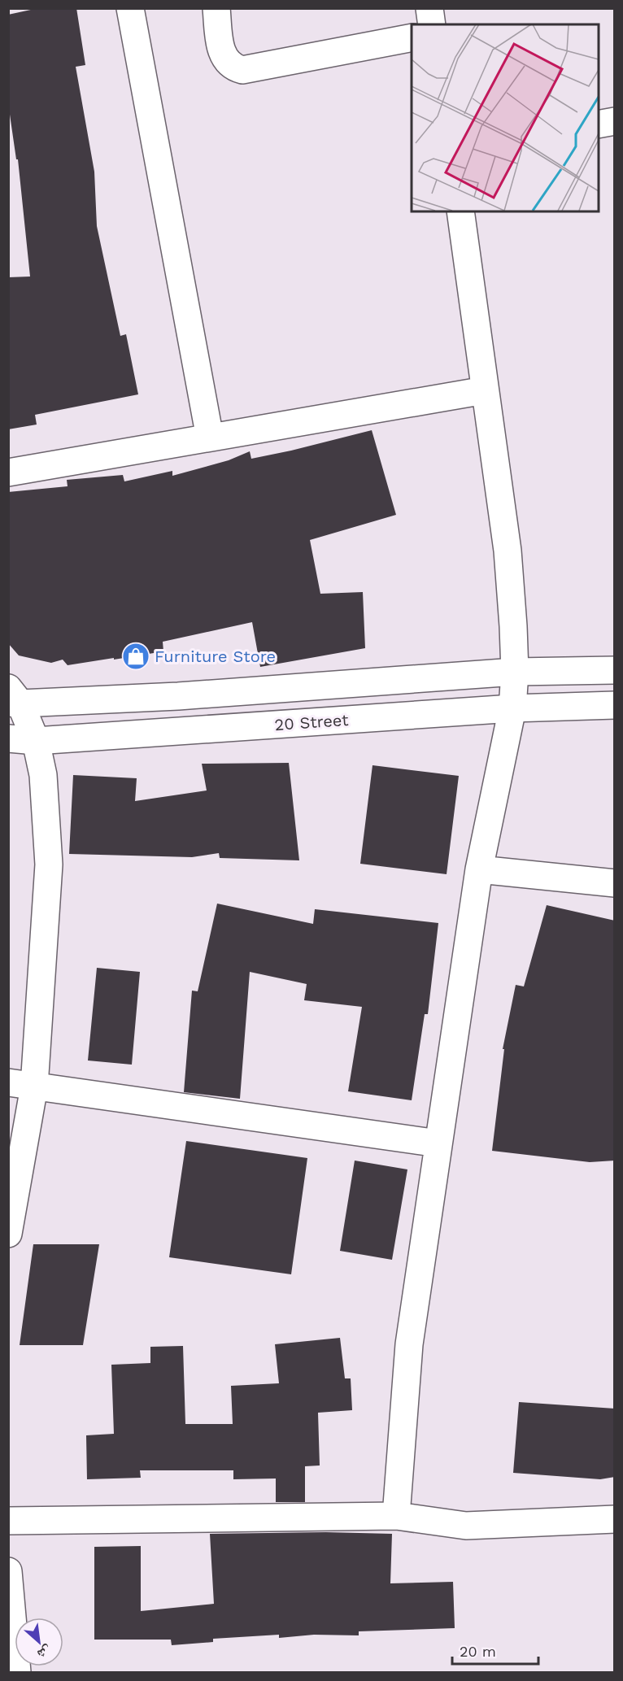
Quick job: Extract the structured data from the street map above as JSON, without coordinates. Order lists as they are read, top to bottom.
{
  "streets": {
    "street": ["20 Street"]
  },
  "places": {
    "shop": ["Furniture Store"]
  },
  "scale_bar": "20 m",
  "north": "bottom right"
}
